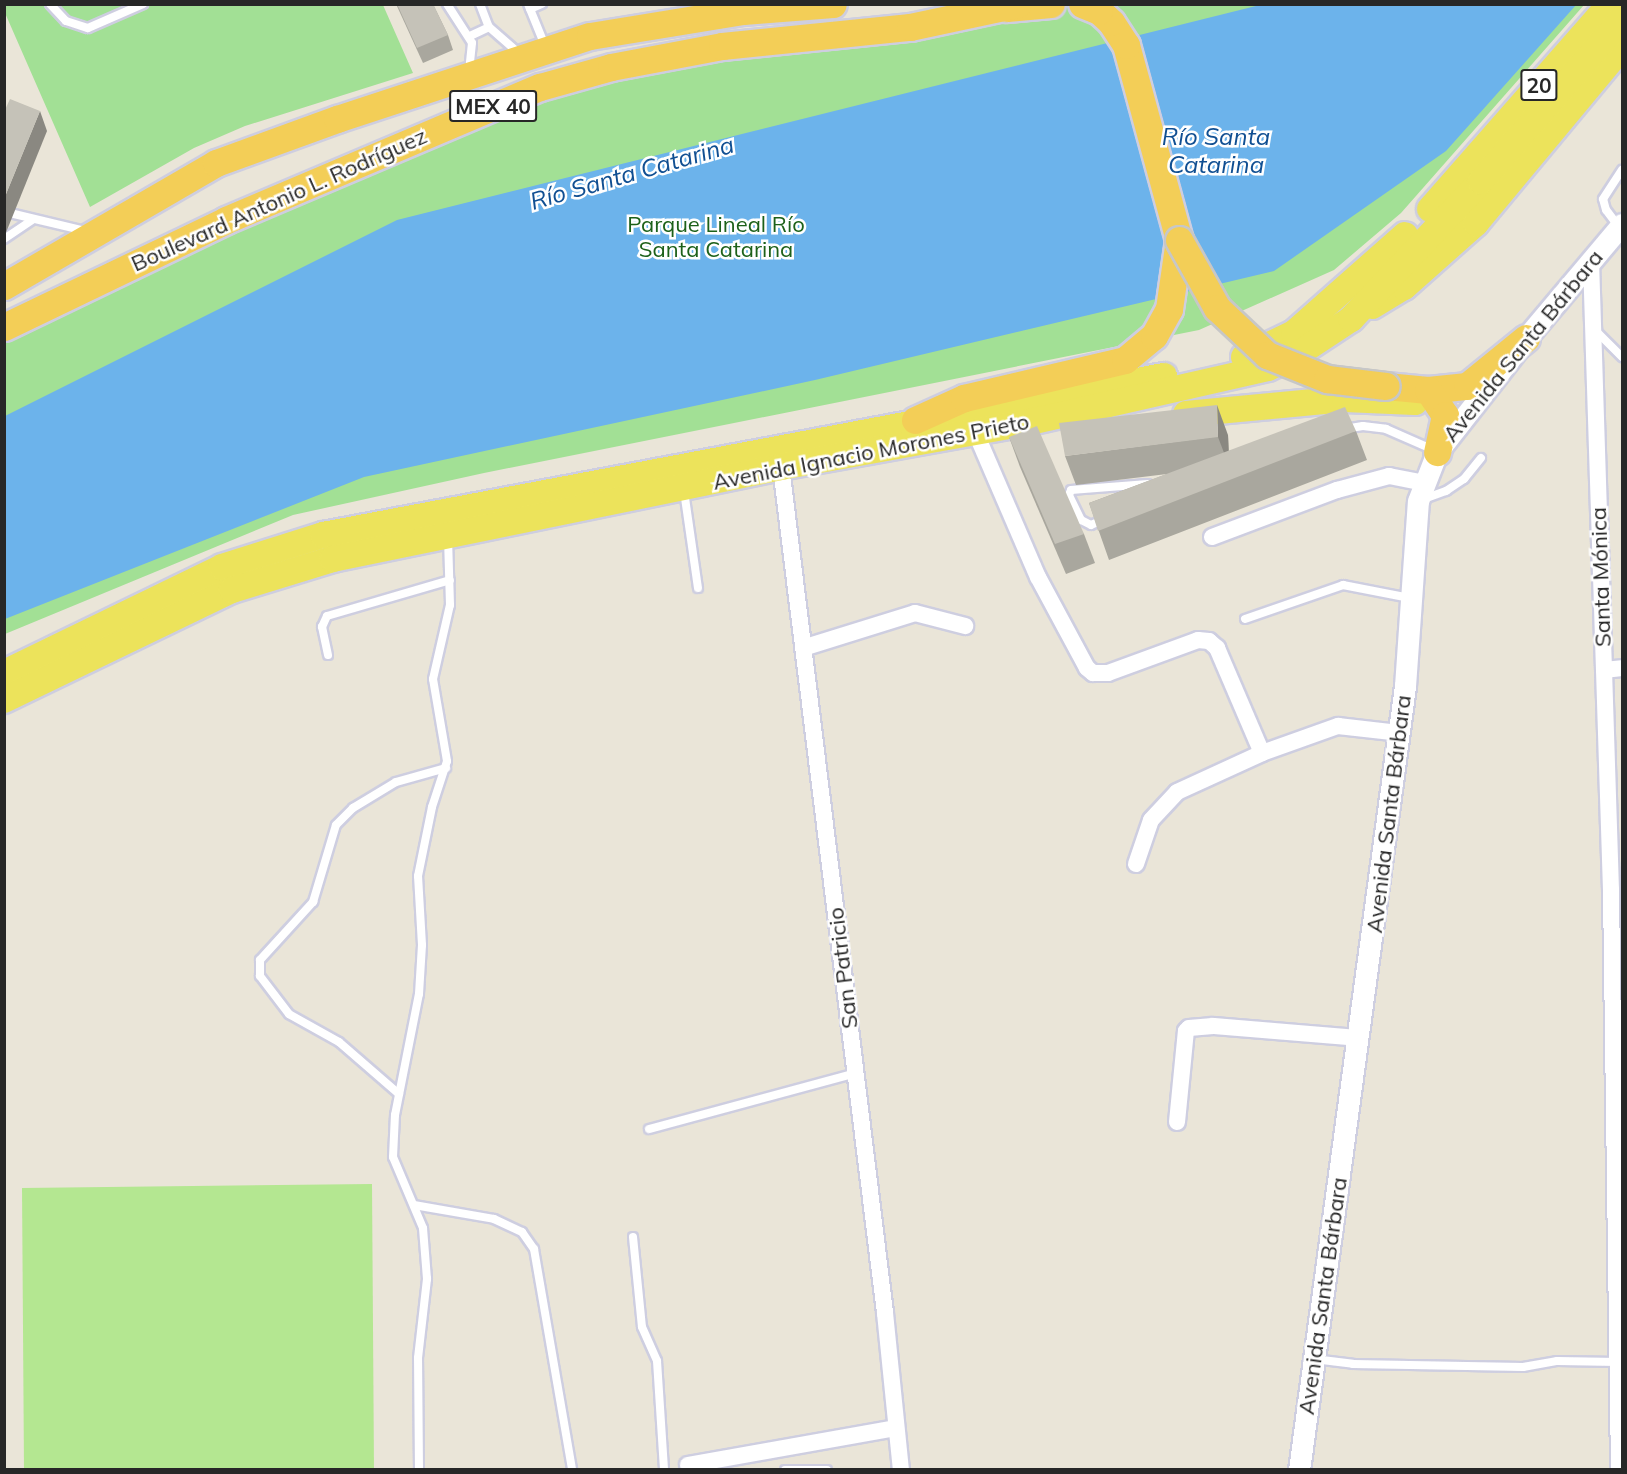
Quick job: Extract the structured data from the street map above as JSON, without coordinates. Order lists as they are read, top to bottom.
{
  "streets": {
    "highway": ["MEX 40", "Boulevard Antonio L. Rodríguez"],
    "main road": ["20", "Avenida Ignacio Morones Prieto"],
    "street": ["Avenida Santa Bárbara", "Santa Mónica", "San Patricio"]
  },
  "crossings": [
    ["20", "Avenida Ignacio Morones Prieto"],
    ["Avenida Santa Bárbara", "Santa Mónica"],
    ["Avenida Ignacio Morones Prieto", "San Patricio"]
  ],
  "water": ["Río Santa Catarina"],
  "parks": ["Parque Lineal Río Santa Catarina"]
}
